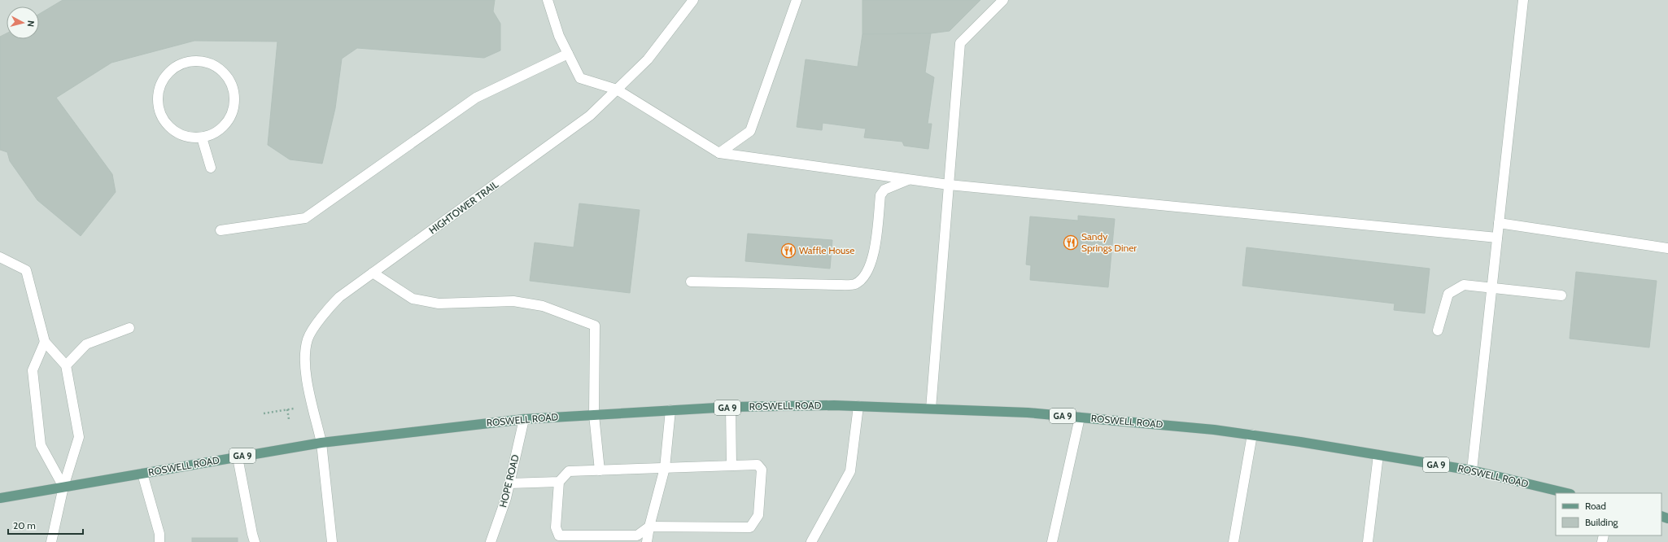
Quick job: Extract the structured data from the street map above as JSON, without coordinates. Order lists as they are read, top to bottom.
{
  "streets": {
    "main road": ["ROSWELL ROAD", "GA 9"],
    "street": ["HIGHTOWER TRAIL", "HOPE ROAD"]
  },
  "crossings": [
    ["HIGHTOWER TRAIL", "ROSWELL ROAD"],
    ["ROSWELL ROAD", "HOPE ROAD"]
  ],
  "places": {
    "restaurant": ["Sandy Springs Diner", "Waffle House"]
  },
  "legend": ["Road", "Building"],
  "scale_bar": "20 m",
  "north": "right"
}
